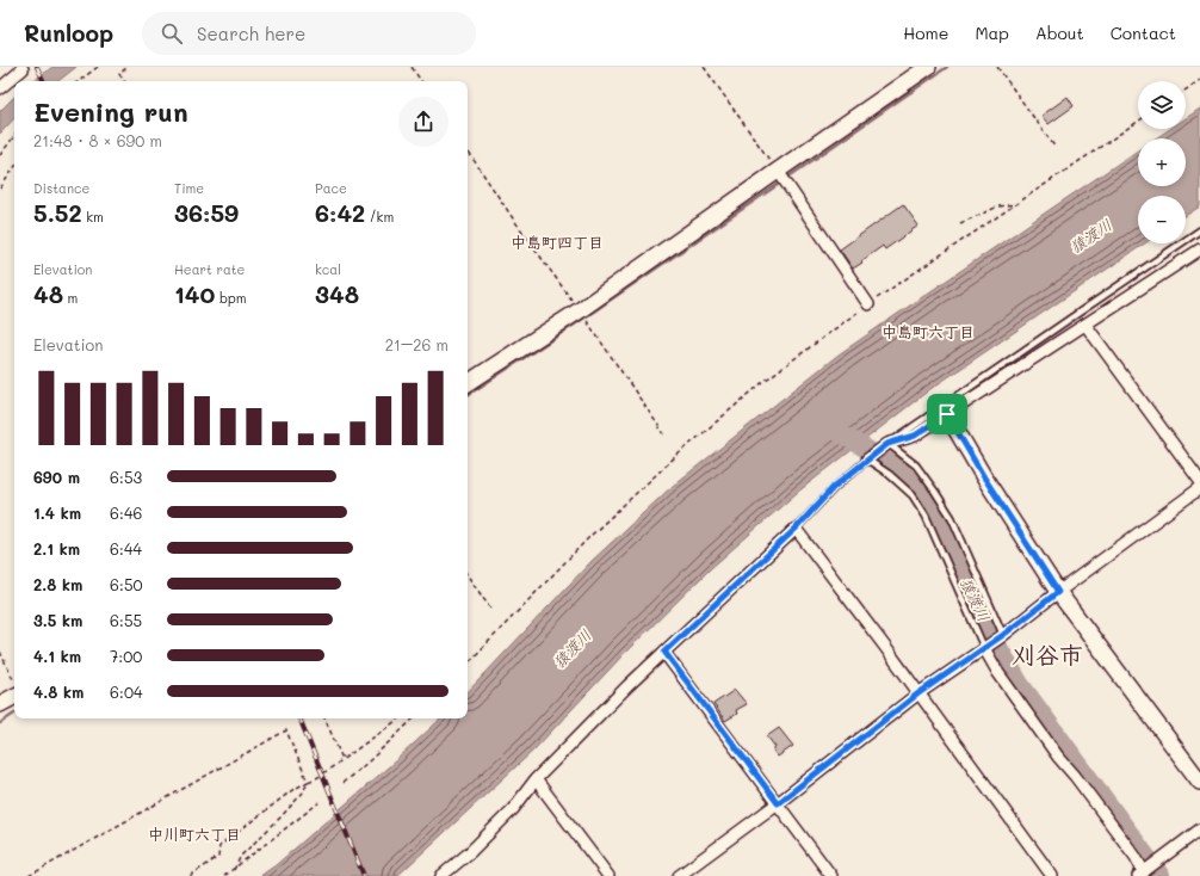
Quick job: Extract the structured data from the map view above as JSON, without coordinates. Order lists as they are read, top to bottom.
{
  "districts": [
    "中島町四丁目",
    "中島町六丁目",
    "刈谷市",
    "中川町六丁目"
  ],
  "water": ["猿渡川"],
  "page": {
    "header": "Runloop",
    "search": "Search here",
    "nav": [
      "Home",
      "Map",
      "About",
      "Contact"
    ],
    "map_buttons": ["+", "−"],
    "heading": ["Evening run", "21:48 · 8 × 690 m"],
    "stats": [
      ["Distance", "5.52 km"],
      ["Time", "36:59"],
      ["Pace", "6:42 /km"],
      ["Elevation", "48 m"],
      ["Heart rate", "140 bpm"],
      ["kcal", "348"]
    ],
    "chart": ["Elevation", "21–26 m"],
    "list": [
      {
        "name": "690 m",
        "note": "6:53"
      },
      {
        "name": "1.4 km",
        "note": "6:46"
      },
      {
        "name": "2.1 km",
        "note": "6:44"
      },
      {
        "name": "2.8 km",
        "note": "6:50"
      },
      {
        "name": "3.5 km",
        "note": "6:55"
      },
      {
        "name": "4.1 km",
        "note": "7:00"
      },
      {
        "name": "4.8 km",
        "note": "6:04"
      }
    ]
  }
}
